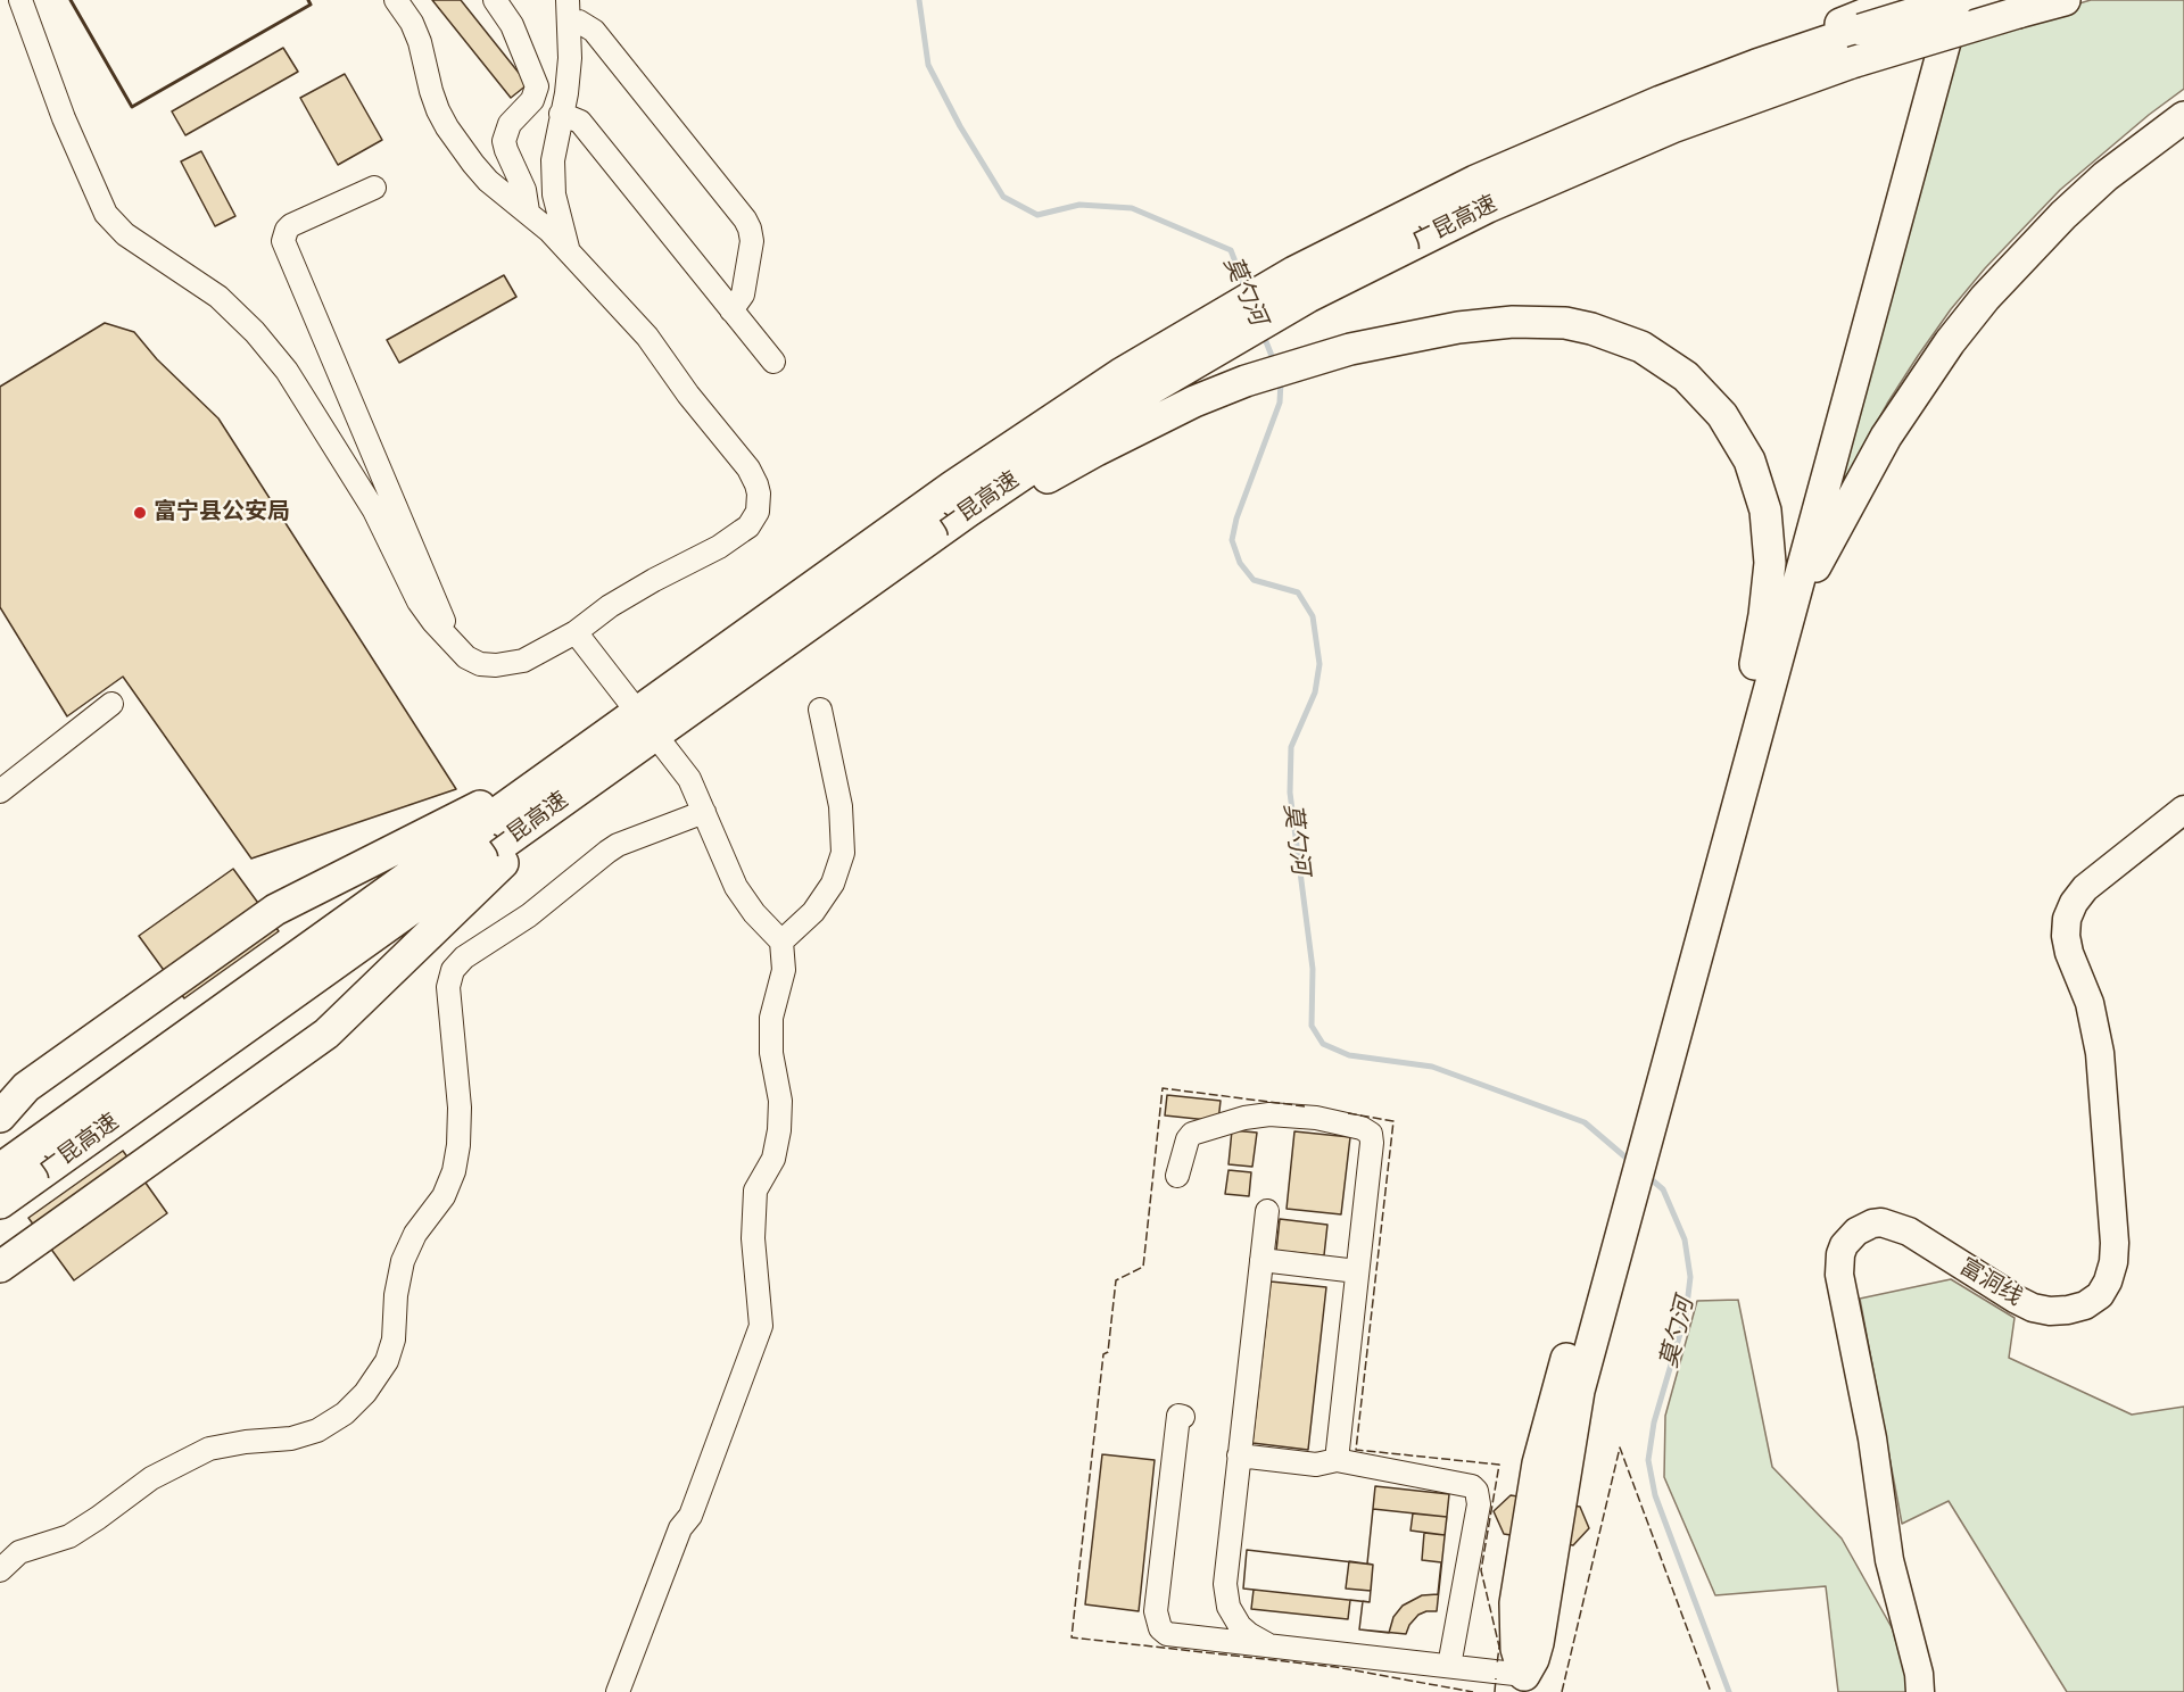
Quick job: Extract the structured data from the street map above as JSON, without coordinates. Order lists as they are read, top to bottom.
{
  "streets": {
    "highway": ["广昆高速"],
    "main road": ["富洞线"]
  },
  "water": ["莫勺河"],
  "places": ["富宁县公安局"]
}
